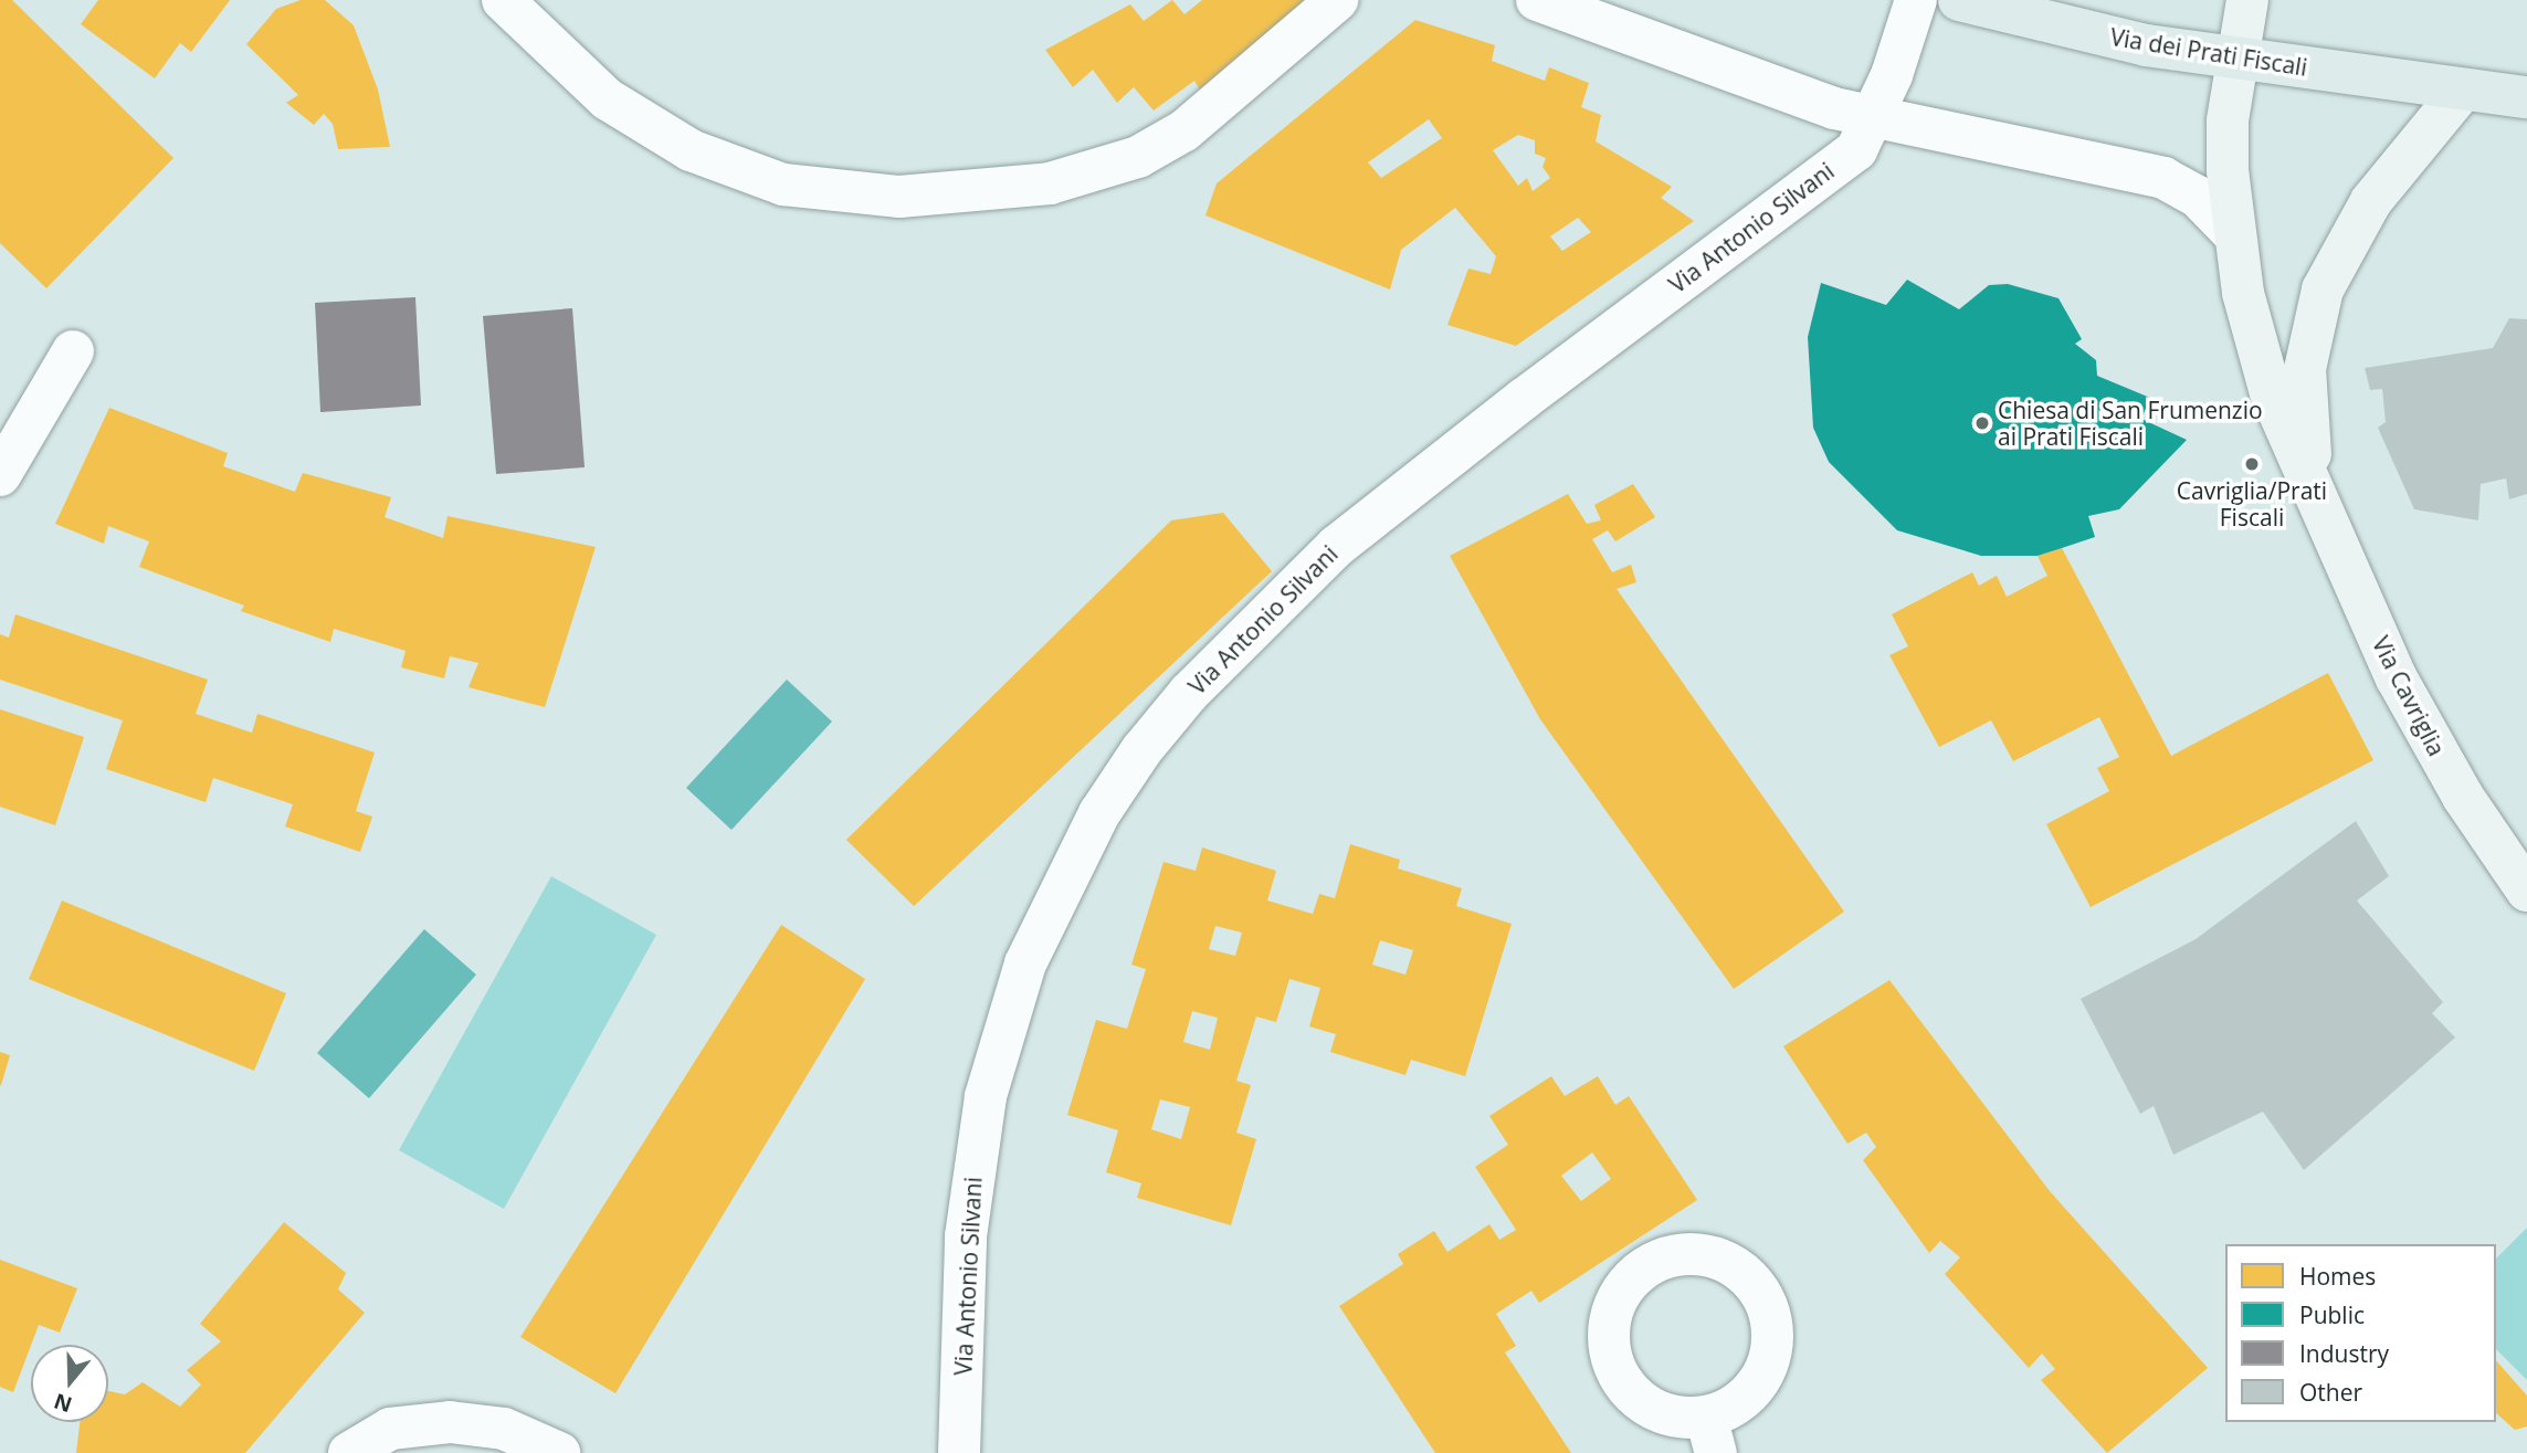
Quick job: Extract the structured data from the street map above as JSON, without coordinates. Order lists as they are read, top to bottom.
{
  "streets": {
    "main road": ["Via dei Prati Fiscali"],
    "street": ["Via Antonio Silvani", "Via Cavriglia"]
  },
  "crossings": [
    ["Via dei Prati Fiscali", "Via Cavriglia"]
  ],
  "places": ["Chiesa di San Frumenzio ai Prati Fiscali", "Cavriglia/Prati Fiscali"],
  "legend": [
    "Homes",
    "Public",
    "Industry",
    "Other"
  ],
  "north": "bottom"
}
